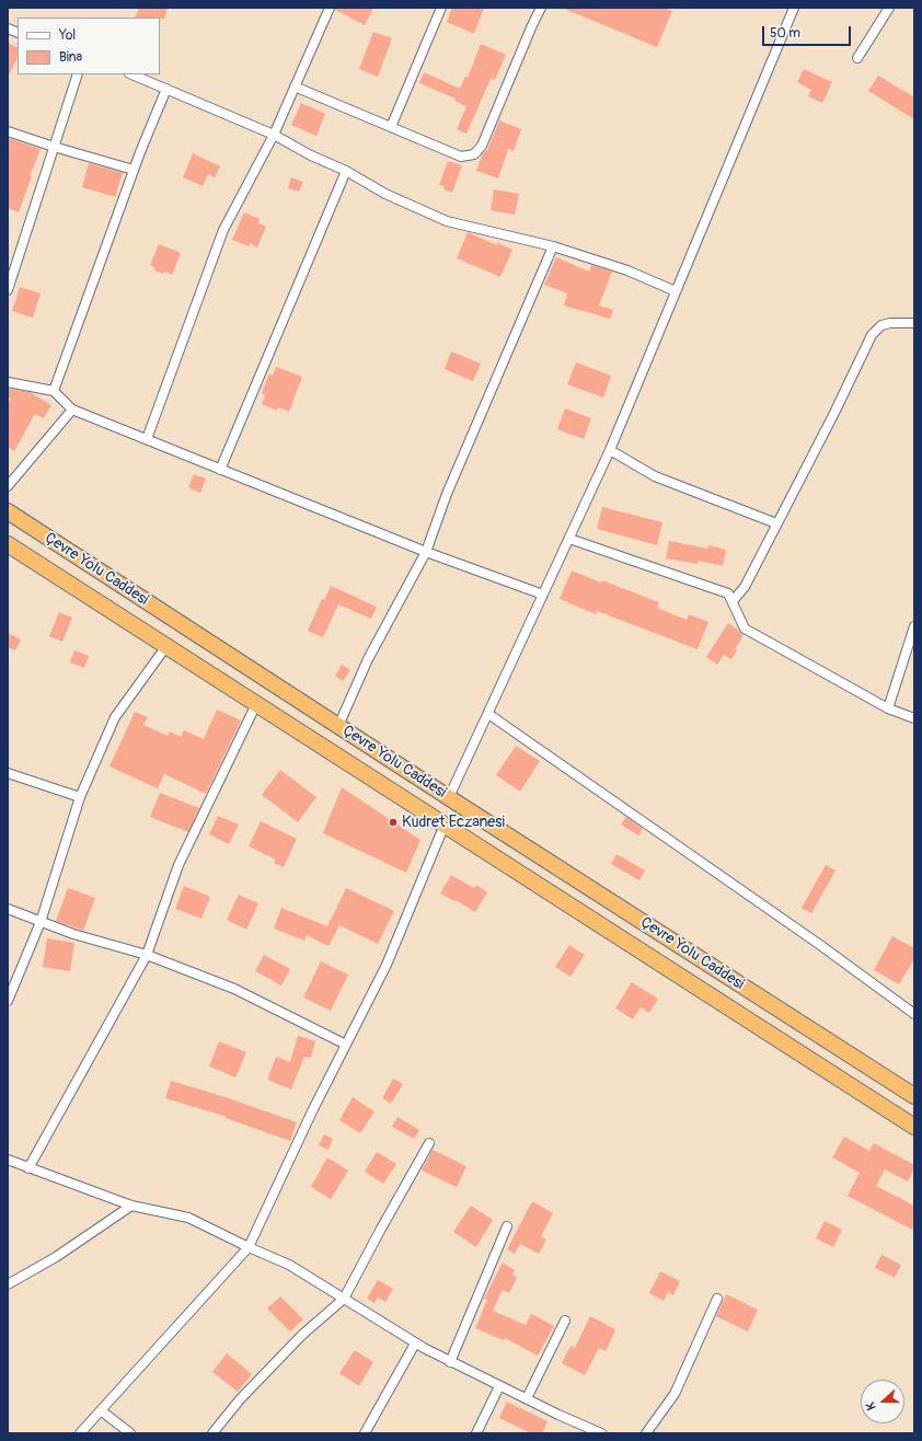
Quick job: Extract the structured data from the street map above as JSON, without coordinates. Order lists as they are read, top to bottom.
{
  "streets": {
    "highway": ["Çevre Yolu Caddesi"]
  },
  "places": ["Kudret Eczanesi"],
  "legend": ["Yol", "Bina"],
  "scale_bar": "50 m",
  "north": "left"
}
